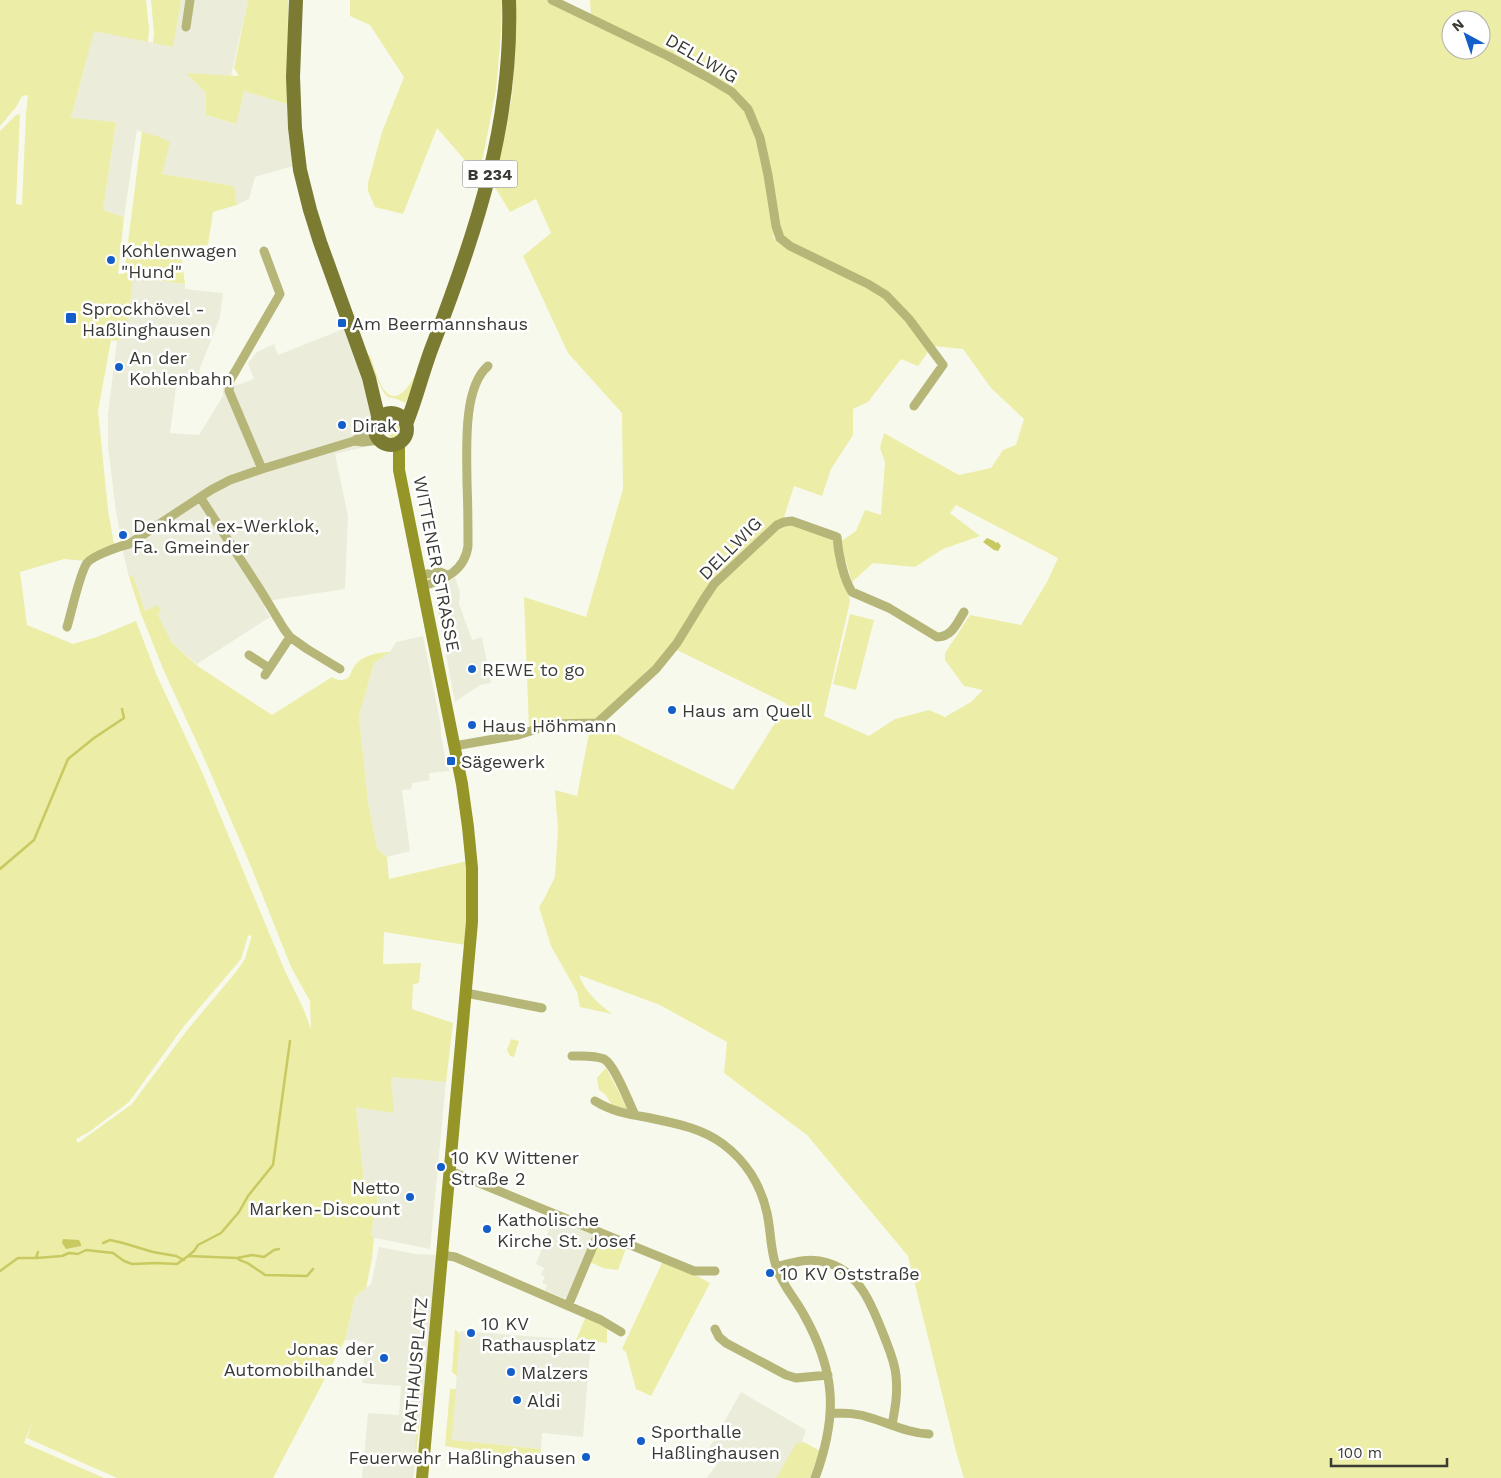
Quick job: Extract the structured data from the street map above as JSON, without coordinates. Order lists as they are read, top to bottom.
{
  "streets": {
    "main road": ["B 234", "WITTENER STRASSE", "RATHAUSPLATZ"],
    "street": ["DELLWIG"]
  },
  "crossings": [
    ["DELLWIG", "WITTENER STRASSE"],
    ["B 234", "WITTENER STRASSE"],
    ["WITTENER STRASSE", "RATHAUSPLATZ"]
  ],
  "places": {
    "other": [
      "Kohlenwagen \"Hund\"",
      "An der Kohlenbahn",
      "Dirak",
      "Denkmal ex-Werklok, Fa. Gmeinder",
      "REWE to go",
      "Haus am Quell",
      "Haus Höhmann",
      "10 KV Wittener Straße 2",
      "Netto Marken-Discount",
      "Katholische Kirche St. Josef",
      "10 KV Oststraße",
      "10 KV Rathausplatz",
      "Jonas der Automobilhandel",
      "Malzers",
      "Aldi",
      "Sporthalle Haßlinghausen",
      "Feuerwehr Haßlinghausen"
    ],
    "transit": ["Sprockhövel - Haßlinghausen", "Am Beermannshaus", "Sägewerk"]
  },
  "scale_bar": "100 m",
  "north": "top left"
}
